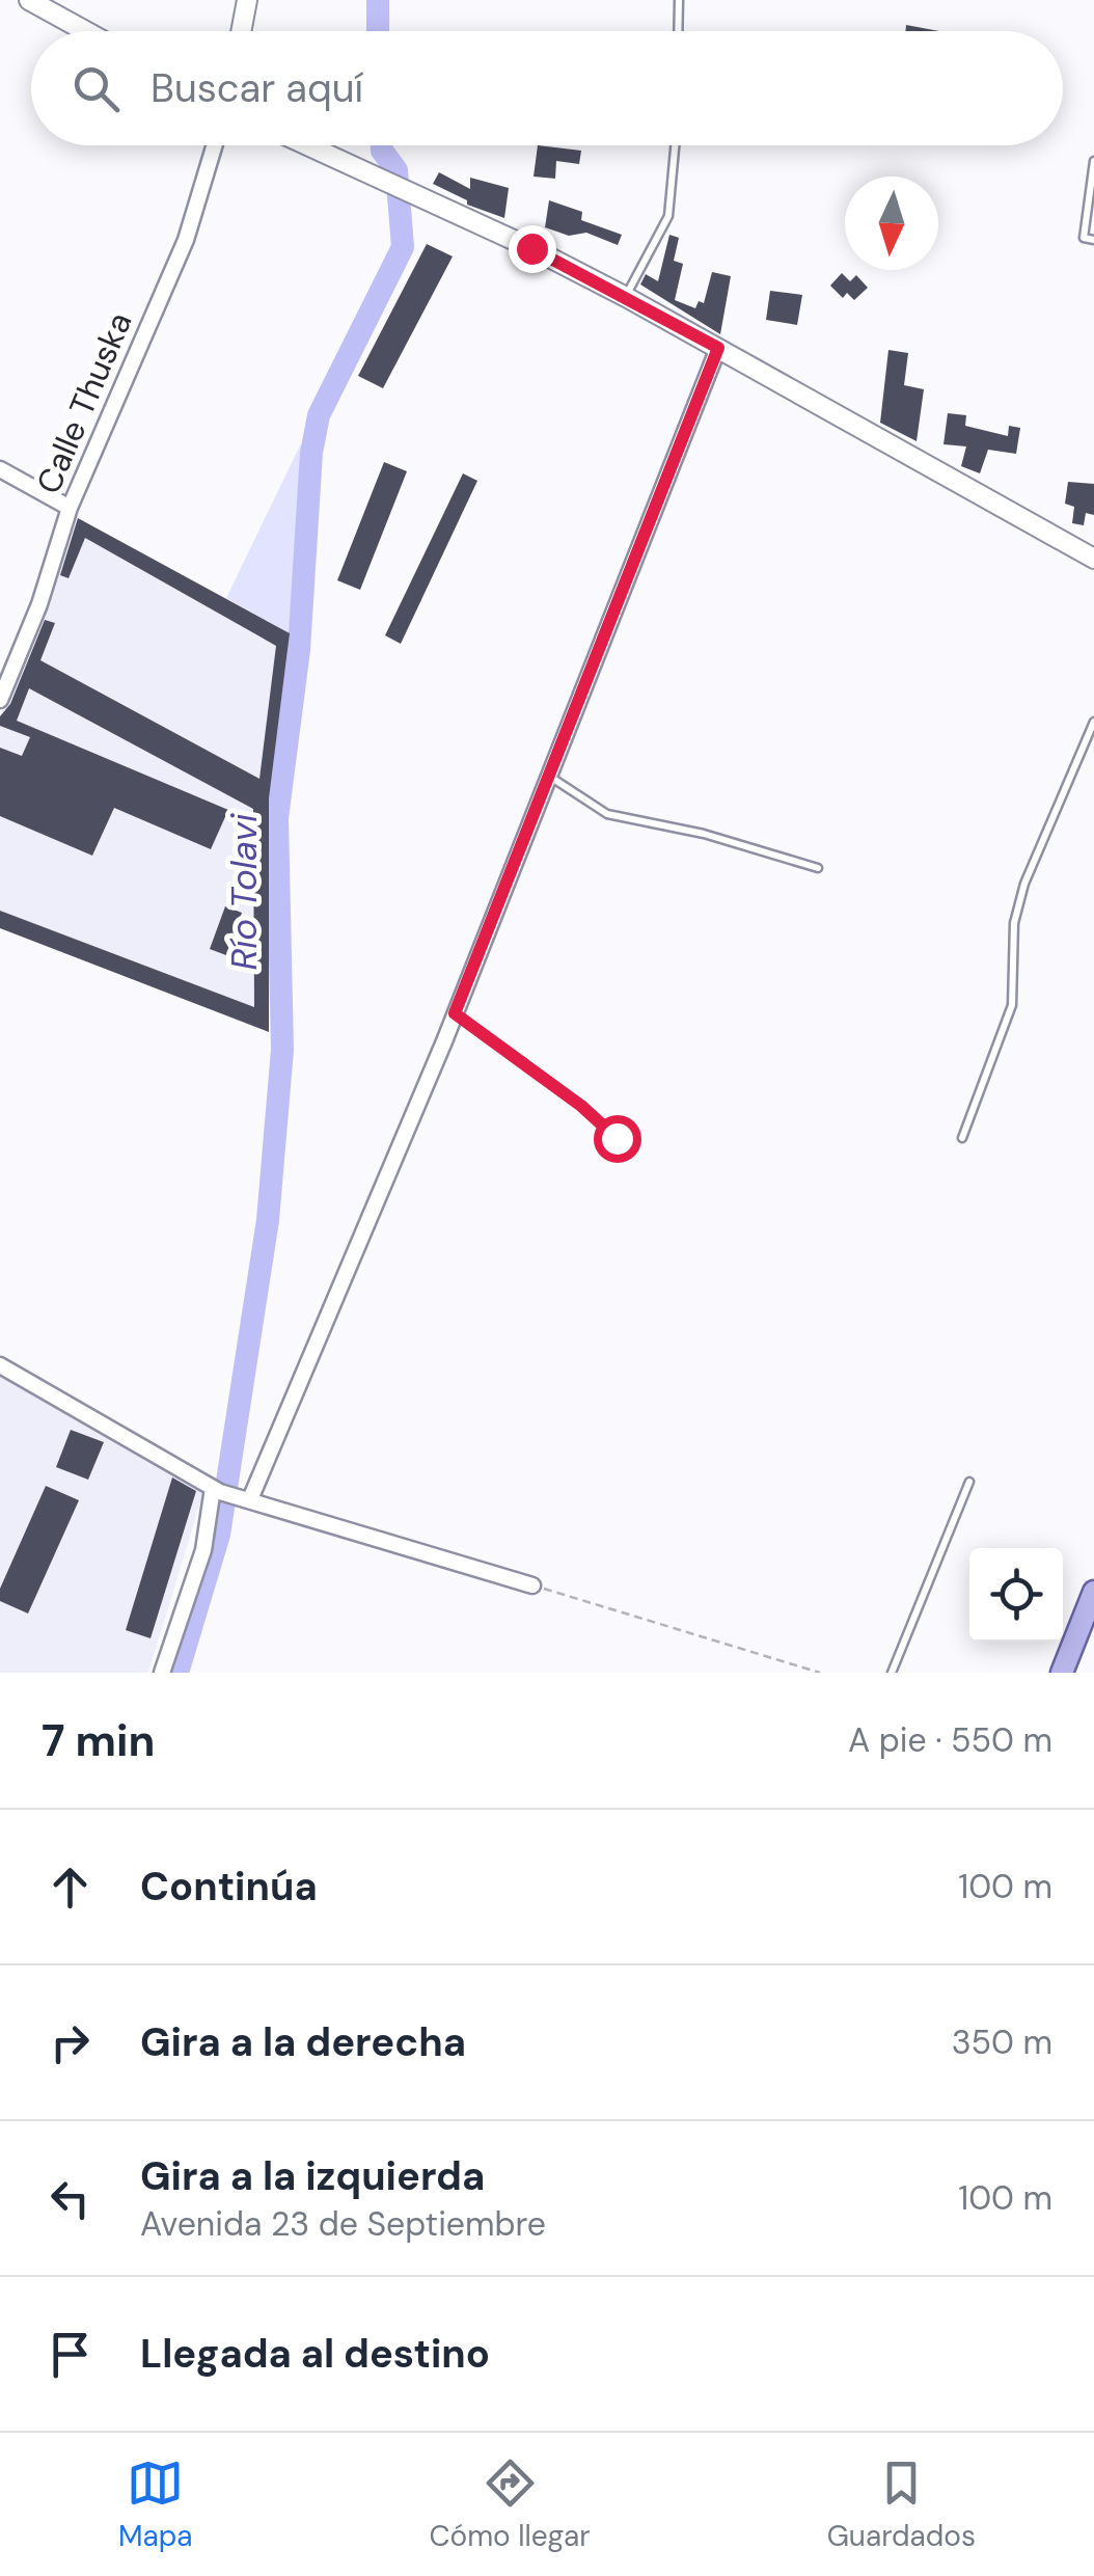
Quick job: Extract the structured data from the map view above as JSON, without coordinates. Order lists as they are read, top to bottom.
{
  "streets": {
    "street": ["Calle Thuska"]
  },
  "water": ["Río Tolavi"],
  "north": "bottom",
  "page": {
    "search": "Buscar aquí",
    "heading": ["7 min", "A pie · 550 m"],
    "list": [
      ["Continúa", "100 m"],
      ["Gira a la derecha", "350 m"],
      ["Gira a la izquierda", "Avenida 23 de Septiembre", "100 m"],
      "Llegada al destino"
    ],
    "nav": ["Mapa", "Cómo llegar", "Guardados"]
  }
}
